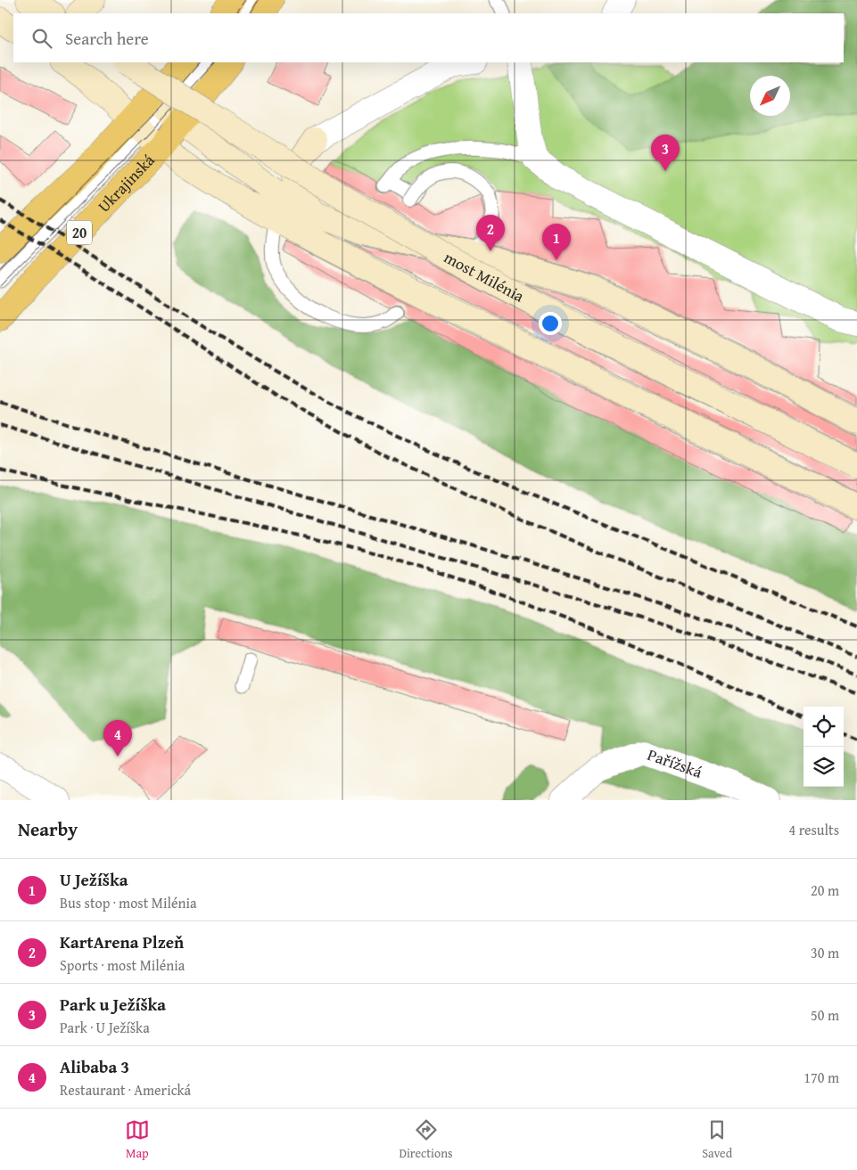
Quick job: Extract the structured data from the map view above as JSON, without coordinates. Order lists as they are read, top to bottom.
{
  "streets": {
    "main road": ["Ukrajinská", "20", "most Milénia"],
    "street": ["Pařížská"]
  },
  "crossings": [
    ["Ukrajinská", "20"]
  ],
  "north": "bottom left",
  "page": {
    "search": "Search here",
    "pins": [
      "3",
      "2",
      "1",
      "4"
    ],
    "heading": ["Nearby", "4 results"],
    "list": [
      {
        "mark": "1",
        "name": "U Ježíška",
        "note": "Bus stop · most Milénia",
        "value": "20 m"
      },
      {
        "mark": "2",
        "name": "KartArena Plzeň",
        "note": "Sports · most Milénia",
        "value": "30 m"
      },
      {
        "mark": "3",
        "name": "Park u Ježíška",
        "note": "Park · U Ježíška",
        "value": "50 m"
      },
      {
        "mark": "4",
        "name": "Alibaba 3",
        "note": "Restaurant · Americká",
        "value": "170 m"
      }
    ],
    "nav": ["Map", "Directions", "Saved"]
  }
}
